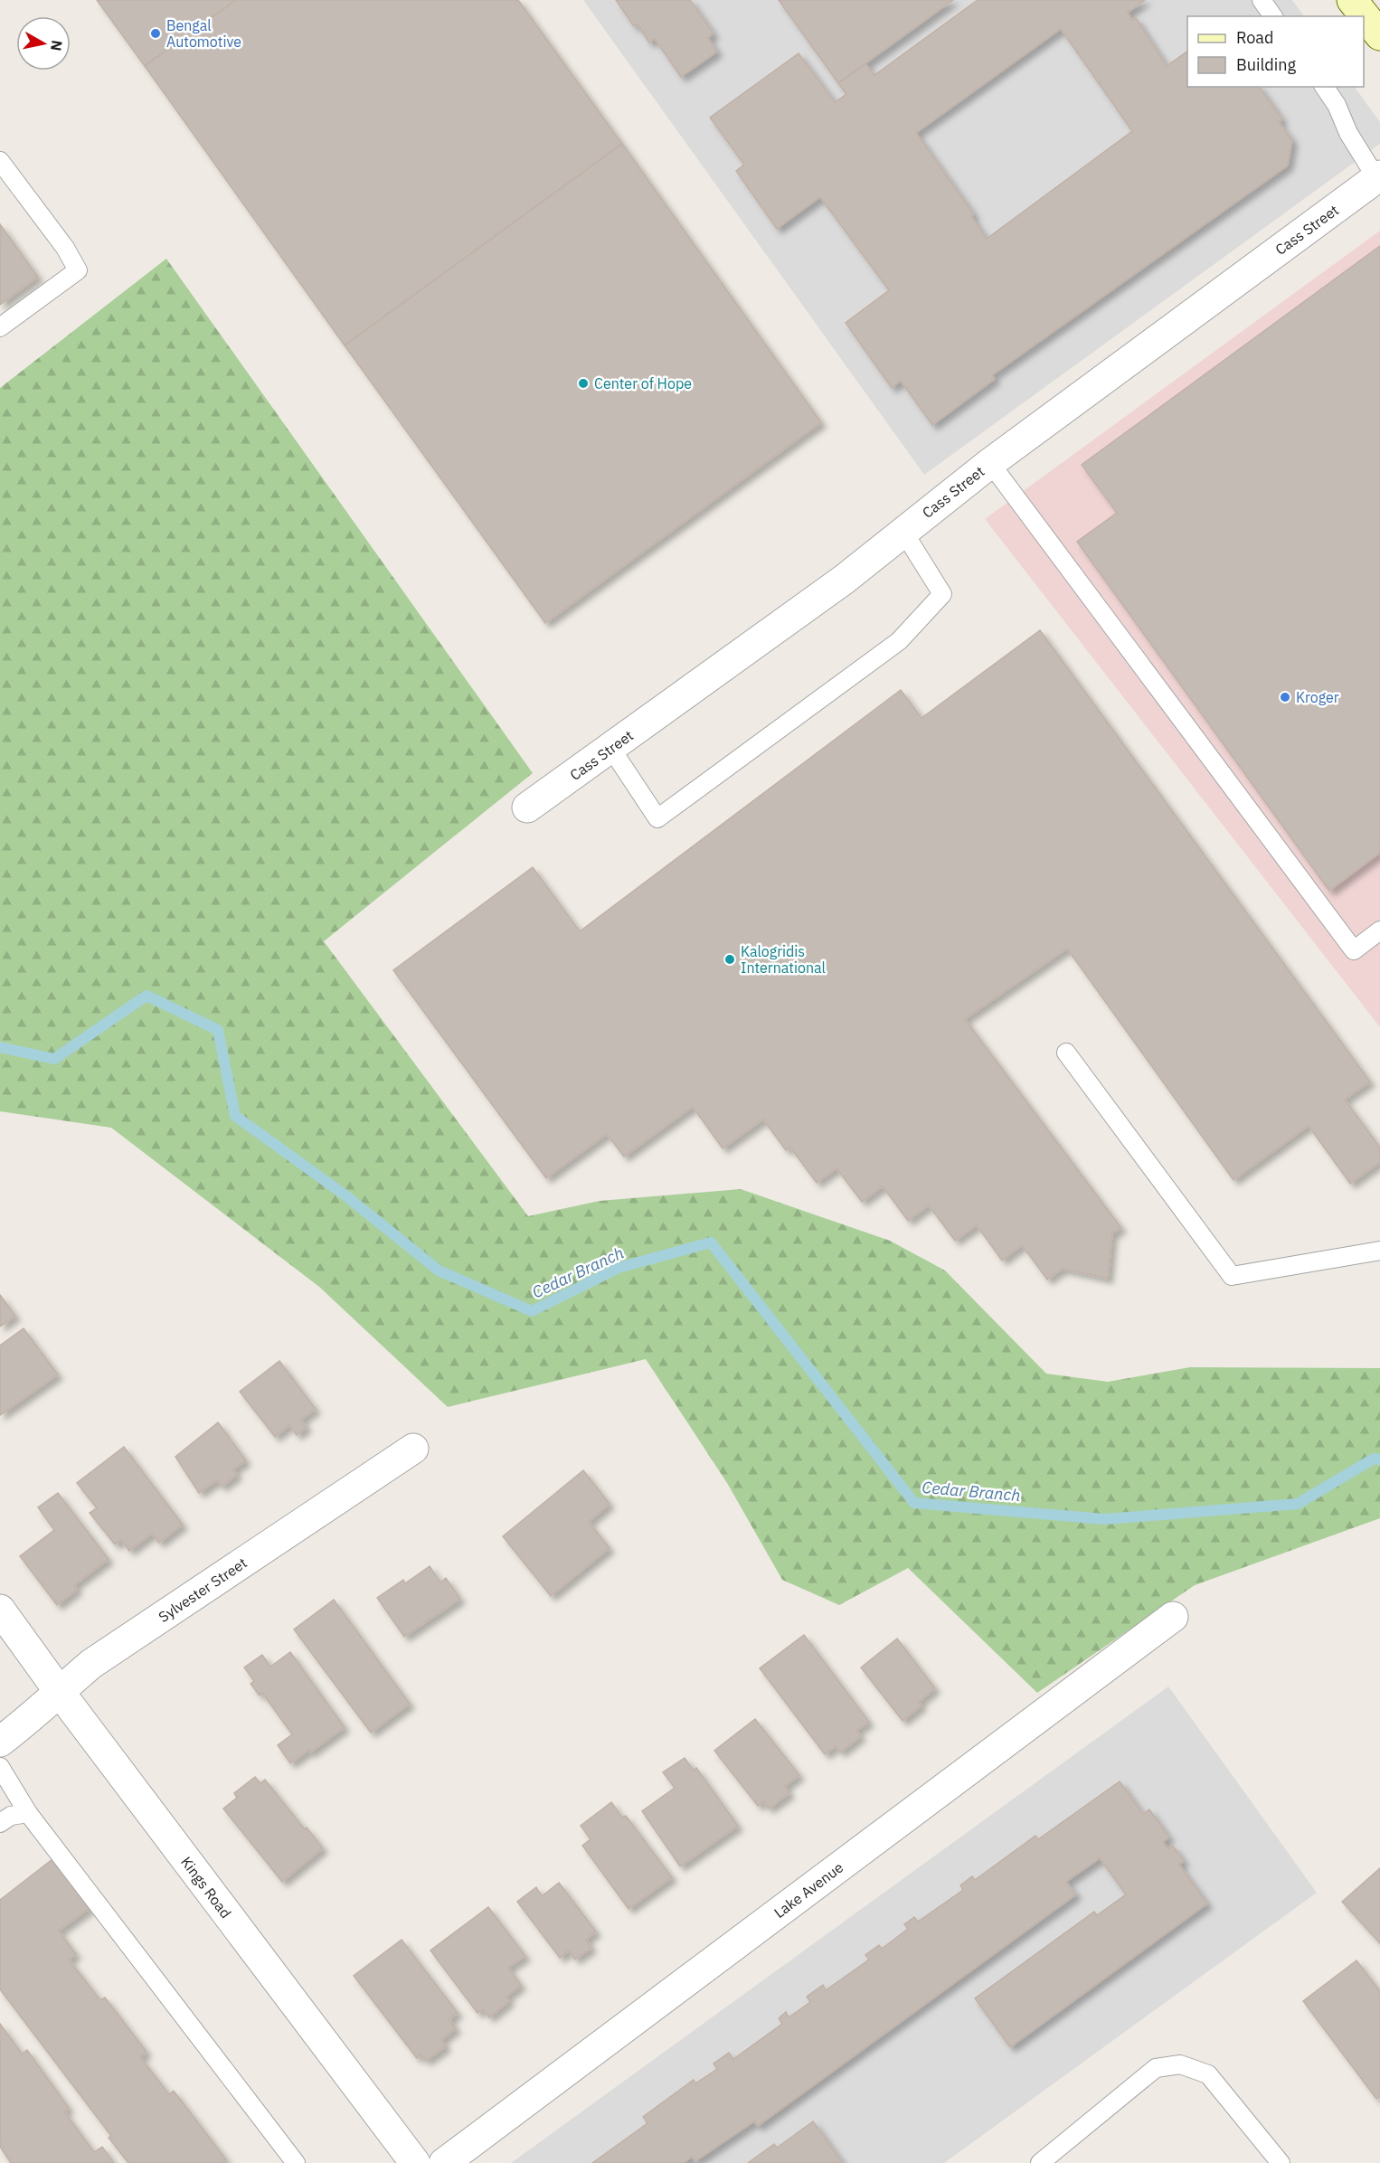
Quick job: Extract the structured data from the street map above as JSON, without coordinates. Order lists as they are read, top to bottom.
{
  "streets": {
    "street": [
      "Cass Street",
      "Sylvester Street",
      "Kings Road",
      "Lake Avenue"
    ]
  },
  "crossings": [
    ["Sylvester Street", "Kings Road"]
  ],
  "water": ["Cedar Branch"],
  "places": [
    "Bengal Automotive",
    "Center of Hope",
    "Kroger",
    "Kalogridis International"
  ],
  "legend": ["Road", "Building"],
  "north": "right"
}
